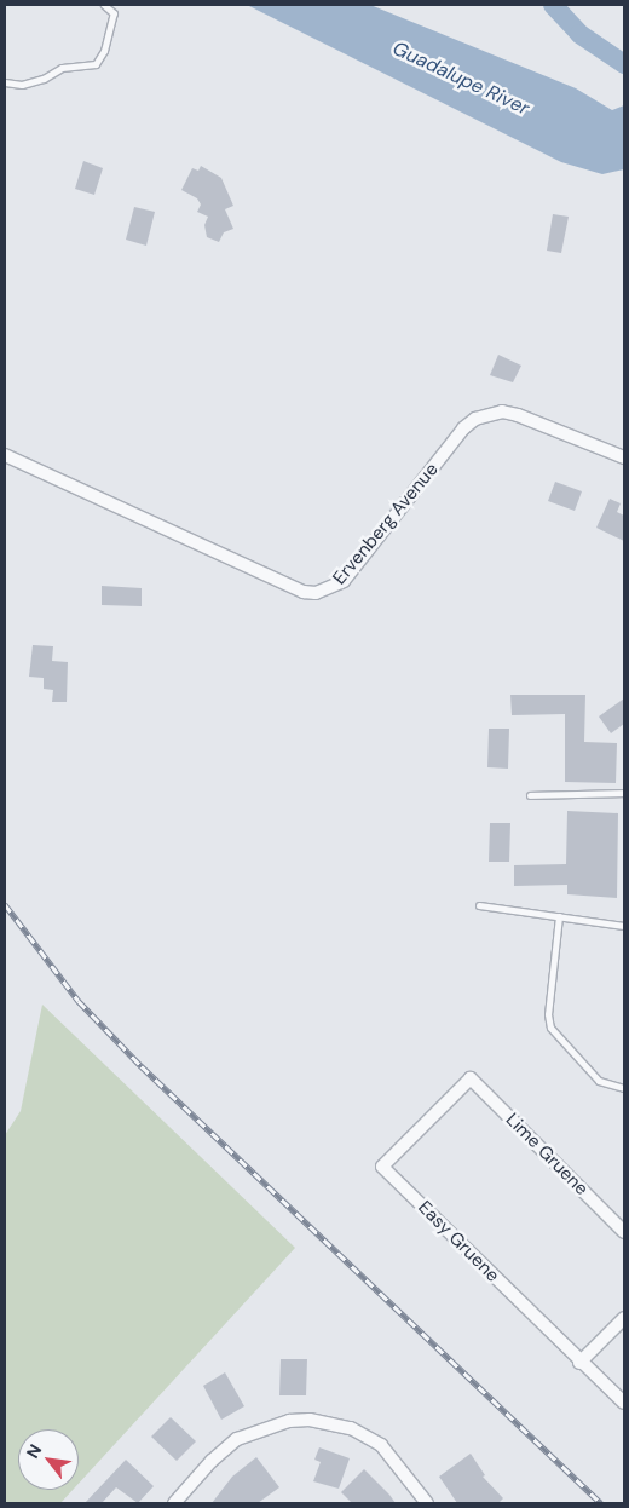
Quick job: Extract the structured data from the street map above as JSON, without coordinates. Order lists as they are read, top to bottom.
{
  "streets": {
    "street": ["Ervenberg Avenue", "Lime Gruene", "Easy Gruene"]
  },
  "crossings": [
    ["Lime Gruene", "Easy Gruene"]
  ],
  "water": ["Guadalupe River"],
  "north": "top left"
}
